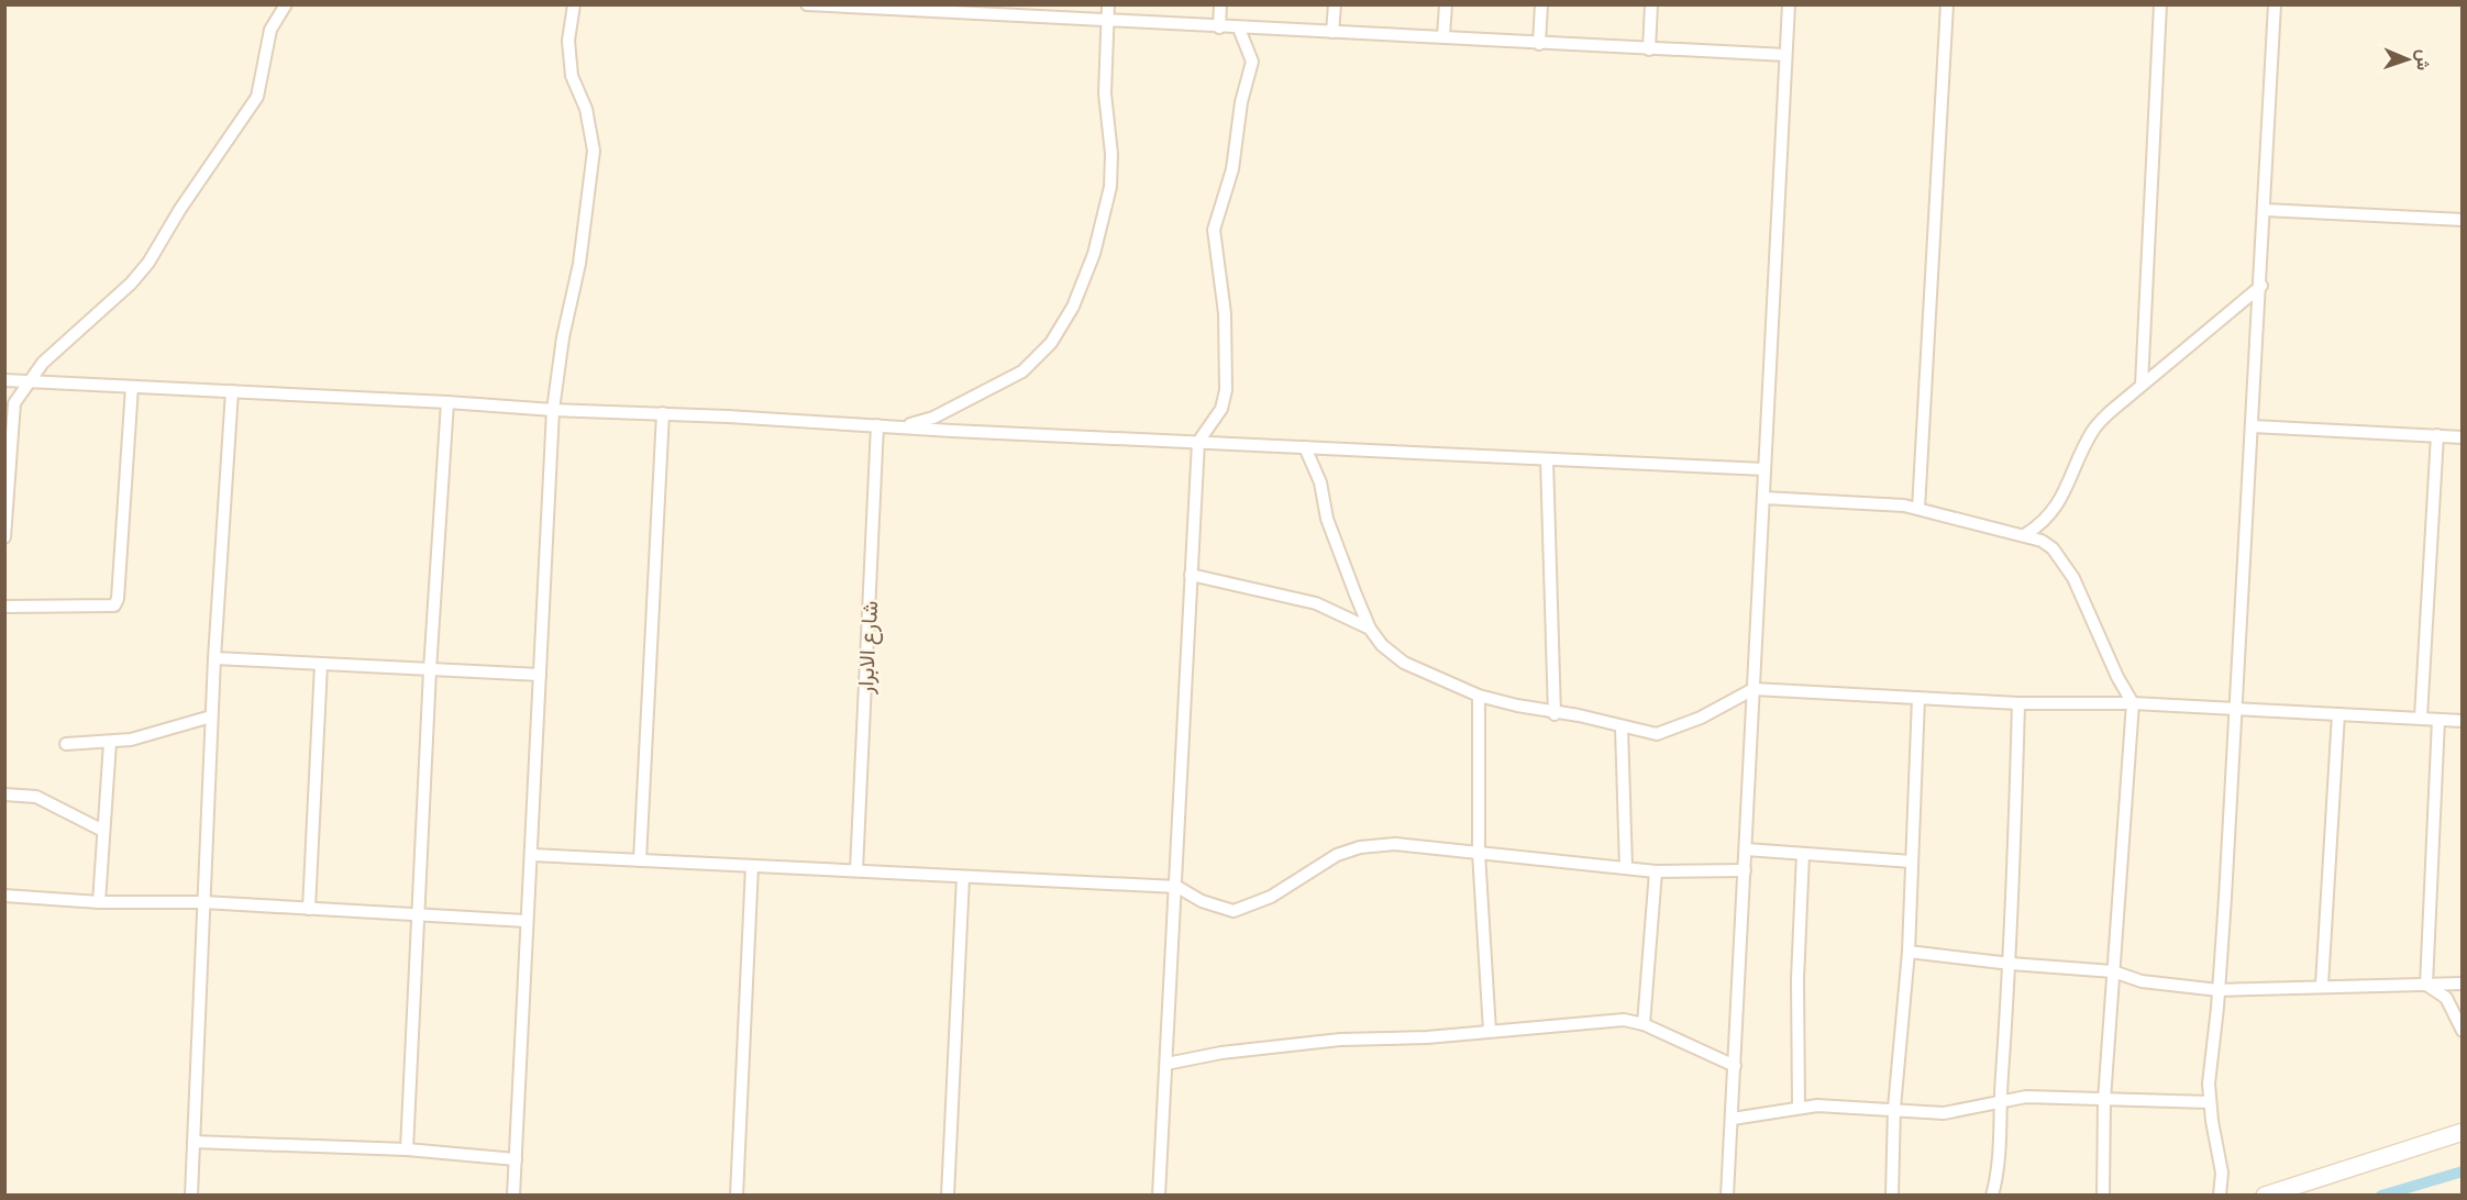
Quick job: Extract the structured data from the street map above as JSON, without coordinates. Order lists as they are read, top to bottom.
{
  "streets": {
    "street": ["شارع الابرار"]
  },
  "north": "right"
}
